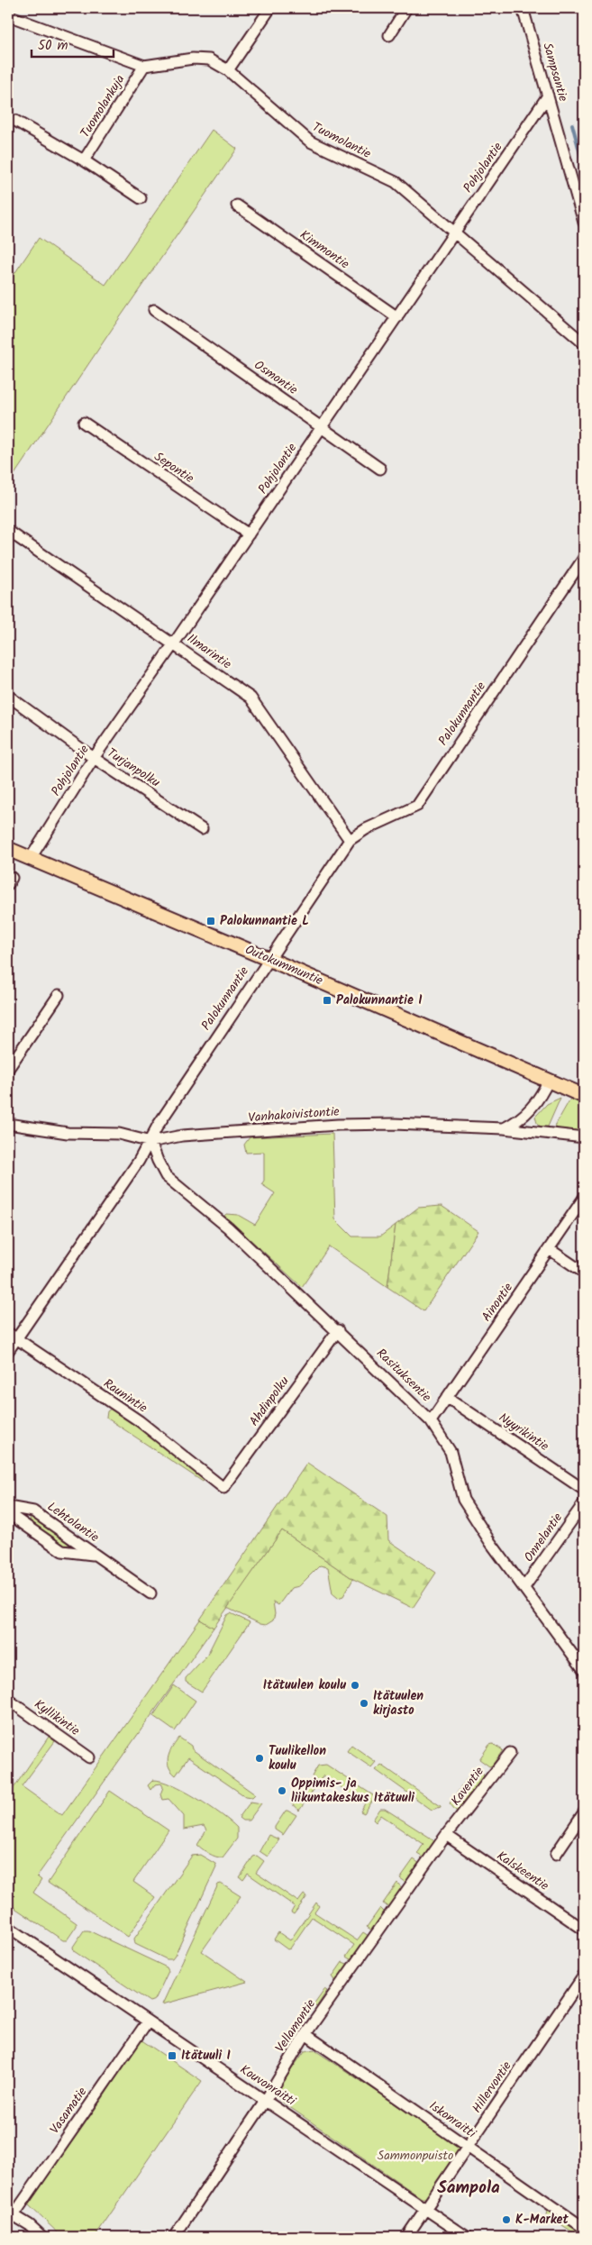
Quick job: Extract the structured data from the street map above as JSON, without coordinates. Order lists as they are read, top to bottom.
{
  "streets": {
    "main road": ["Outokummuntie"],
    "street": [
      "Sampsantie",
      "Tuomolankuja",
      "Tuomolantie",
      "Pohjolantie",
      "Kimmontie",
      "Osmontie",
      "Sepontie",
      "Ilmarintie",
      "Palokunnantie",
      "Turjanpolku",
      "Vanhakoivistontie",
      "Ainontie",
      "Rasituksentie",
      "Raunintie",
      "Ahdinpolku",
      "Nyyrikintie",
      "Lehtolantie",
      "Onnelantie",
      "Kyllikintie",
      "Kaventie",
      "Kalskeentie",
      "Vellamontie",
      "Kouvonraitti",
      "Hillervontie",
      "Vasamatie",
      "Iskonraitti"
    ]
  },
  "crossings": [
    ["Sampsantie", "Pohjolantie"],
    ["Tuomolankuja", "Tuomolantie"],
    ["Tuomolantie", "Pohjolantie"],
    ["Pohjolantie", "Kimmontie"],
    ["Pohjolantie", "Osmontie"],
    ["Pohjolantie", "Sepontie"],
    ["Pohjolantie", "Ilmarintie"],
    ["Pohjolantie", "Turjanpolku"],
    ["Pohjolantie", "Outokummuntie"],
    ["Ilmarintie", "Palokunnantie"],
    ["Palokunnantie", "Outokummuntie"],
    ["Palokunnantie", "Vanhakoivistontie"],
    ["Palokunnantie", "Rasituksentie"],
    ["Palokunnantie", "Raunintie"],
    ["Vanhakoivistontie", "Rasituksentie"],
    ["Ainontie", "Rasituksentie"],
    ["Ainontie", "Nyyrikintie"],
    ["Rasituksentie", "Ahdinpolku"],
    ["Rasituksentie", "Onnelantie"],
    ["Raunintie", "Ahdinpolku"],
    ["Kaventie", "Kalskeentie"],
    ["Kaventie", "Vellamontie"],
    ["Kalskeentie", "Vellamontie"],
    ["Vellamontie", "Kouvonraitti"],
    ["Vellamontie", "Iskonraitti"],
    ["Kouvonraitti", "Hillervontie"],
    ["Kouvonraitti", "Vasamatie"],
    ["Hillervontie", "Iskonraitti"]
  ],
  "districts": ["Sampola"],
  "parks": ["Sammonpuisto"],
  "places": {
    "transit": ["Palokunnantie L", "Palokunnantie I", "Itätuuli I"],
    "other": [
      "Itätuulen koulu",
      "Itätuulen kirjasto",
      "Tuulikellon koulu",
      "Oppimis- ja liikuntakeskus Itätuuli",
      "K-Market"
    ]
  },
  "scale_bar": "50 m"
}
